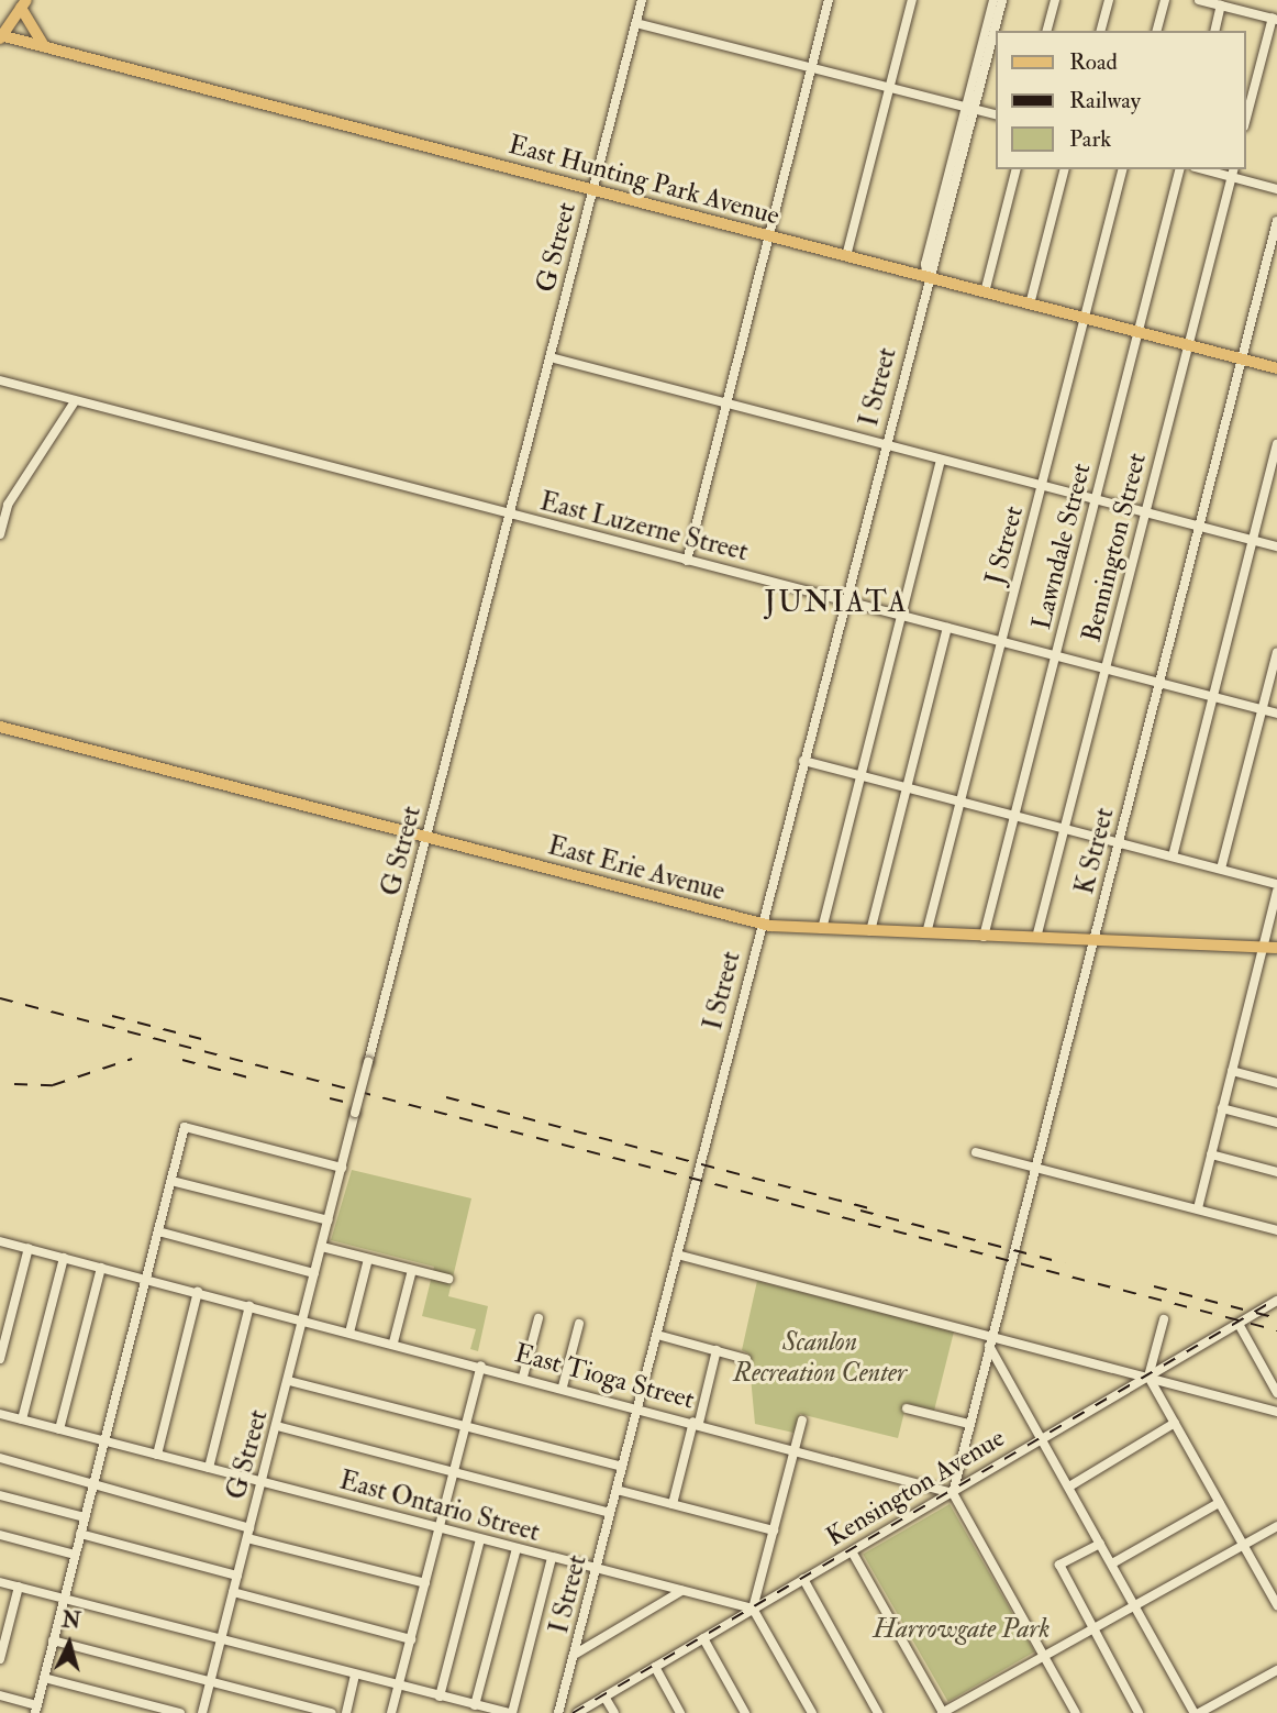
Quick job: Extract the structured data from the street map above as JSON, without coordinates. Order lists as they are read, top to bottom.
{
  "streets": {
    "main road": ["East Hunting Park Avenue", "East Erie Avenue"],
    "street": [
      "G Street",
      "I Street",
      "East Luzerne Street",
      "J Street",
      "Lawndale Street",
      "Bennington Street",
      "K Street",
      "East Tioga Street",
      "Kensington Avenue",
      "East Ontario Street"
    ]
  },
  "crossings": [
    ["East Hunting Park Avenue", "G Street"],
    ["East Hunting Park Avenue", "I Street"],
    ["East Hunting Park Avenue", "J Street"],
    ["East Hunting Park Avenue", "Lawndale Street"],
    ["East Hunting Park Avenue", "Bennington Street"],
    ["East Hunting Park Avenue", "K Street"],
    ["G Street", "East Luzerne Street"],
    ["G Street", "East Erie Avenue"],
    ["G Street", "East Tioga Street"],
    ["G Street", "East Ontario Street"],
    ["I Street", "East Luzerne Street"],
    ["I Street", "East Erie Avenue"],
    ["I Street", "East Tioga Street"],
    ["I Street", "East Ontario Street"],
    ["East Luzerne Street", "J Street"],
    ["East Luzerne Street", "Lawndale Street"],
    ["East Luzerne Street", "Bennington Street"],
    ["East Luzerne Street", "K Street"],
    ["J Street", "East Erie Avenue"],
    ["Lawndale Street", "East Erie Avenue"],
    ["Bennington Street", "East Erie Avenue"],
    ["K Street", "East Erie Avenue"],
    ["K Street", "East Tioga Street"],
    ["K Street", "Kensington Avenue"],
    ["East Tioga Street", "Kensington Avenue"],
    ["Kensington Avenue", "East Ontario Street"]
  ],
  "districts": ["JUNIATA"],
  "parks": ["Scanlon Recreation Center", "Harrowgate Park"],
  "legend": ["Road", "Railway", "Park"],
  "north": "top"
}
